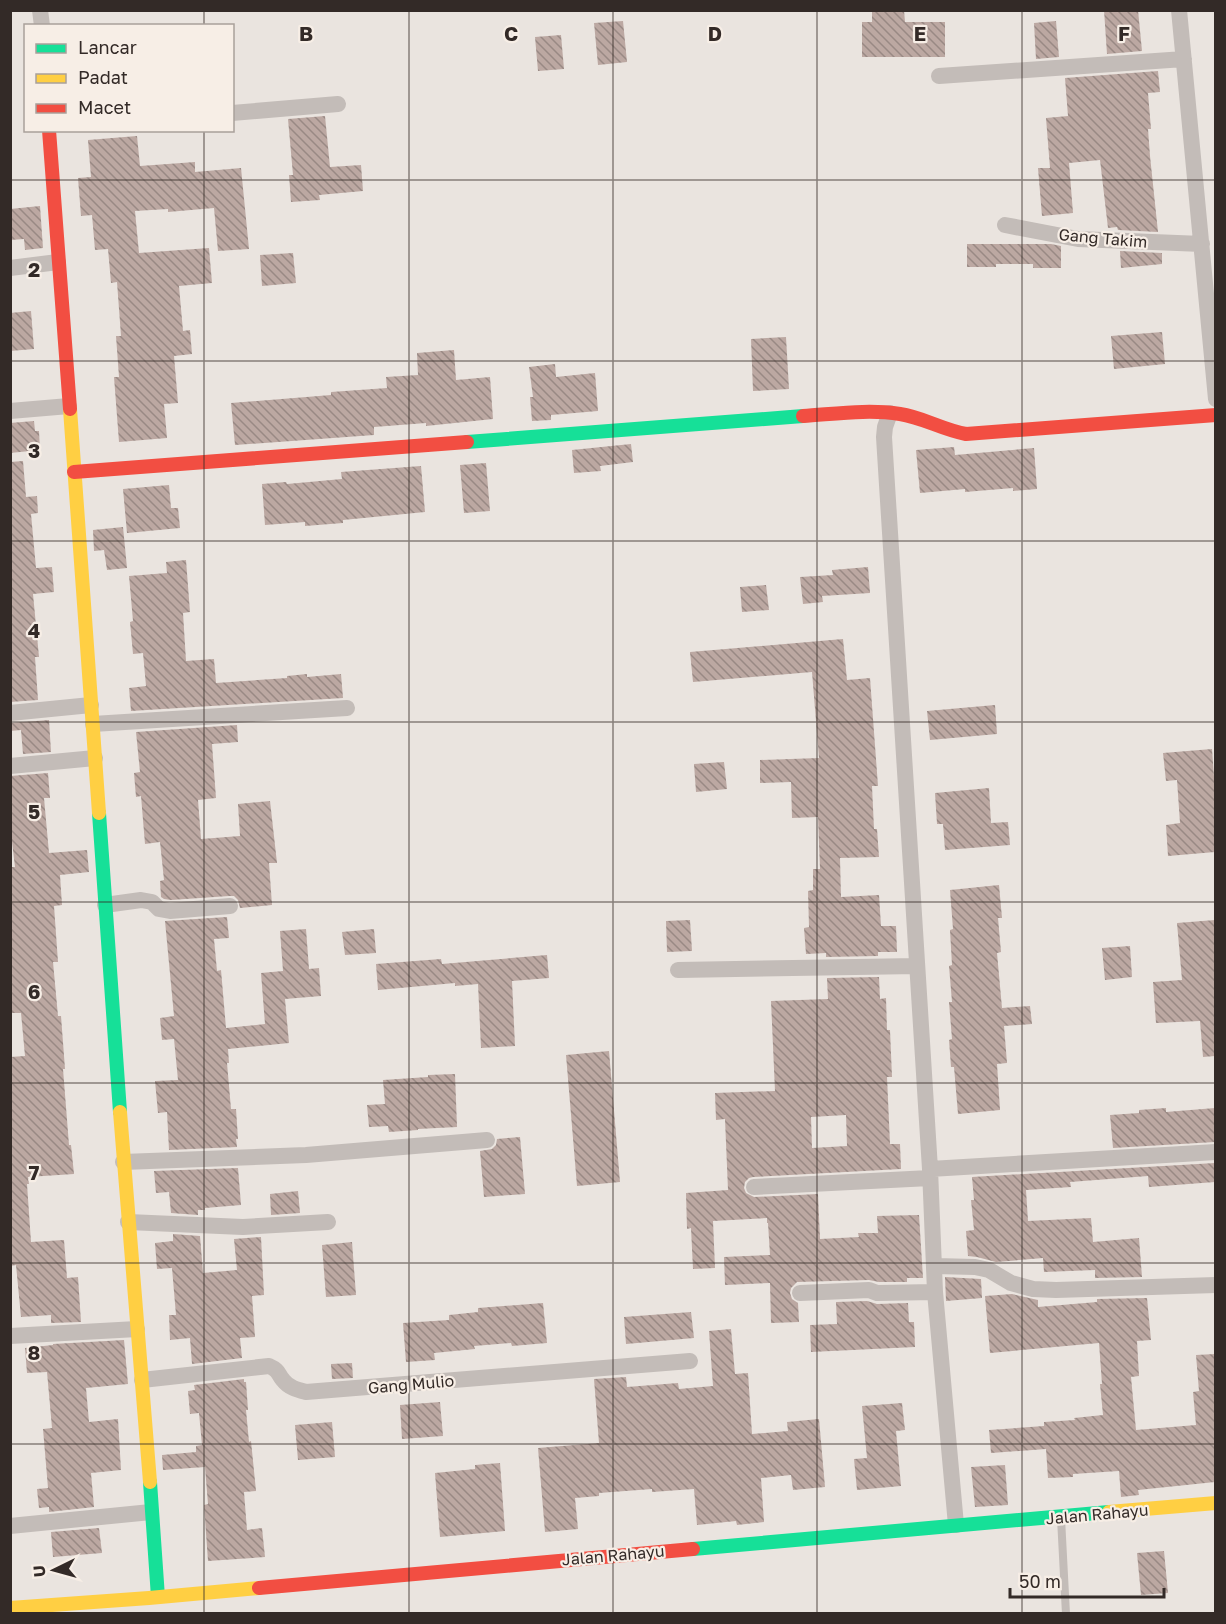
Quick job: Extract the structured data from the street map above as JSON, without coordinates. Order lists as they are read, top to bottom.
{
  "streets": {
    "street": ["Gang Takim", "Gang Mulio", "Jalan Rahayu"]
  },
  "legend": ["Lancar", "Padat", "Macet"],
  "scale_bar": "50 m",
  "north": "left",
  "grid": {
    "columns": [
      "B",
      "C",
      "D",
      "E",
      "F"
    ],
    "rows": [
      "2",
      "3",
      "4",
      "5",
      "6",
      "7",
      "8"
    ]
  }
}
